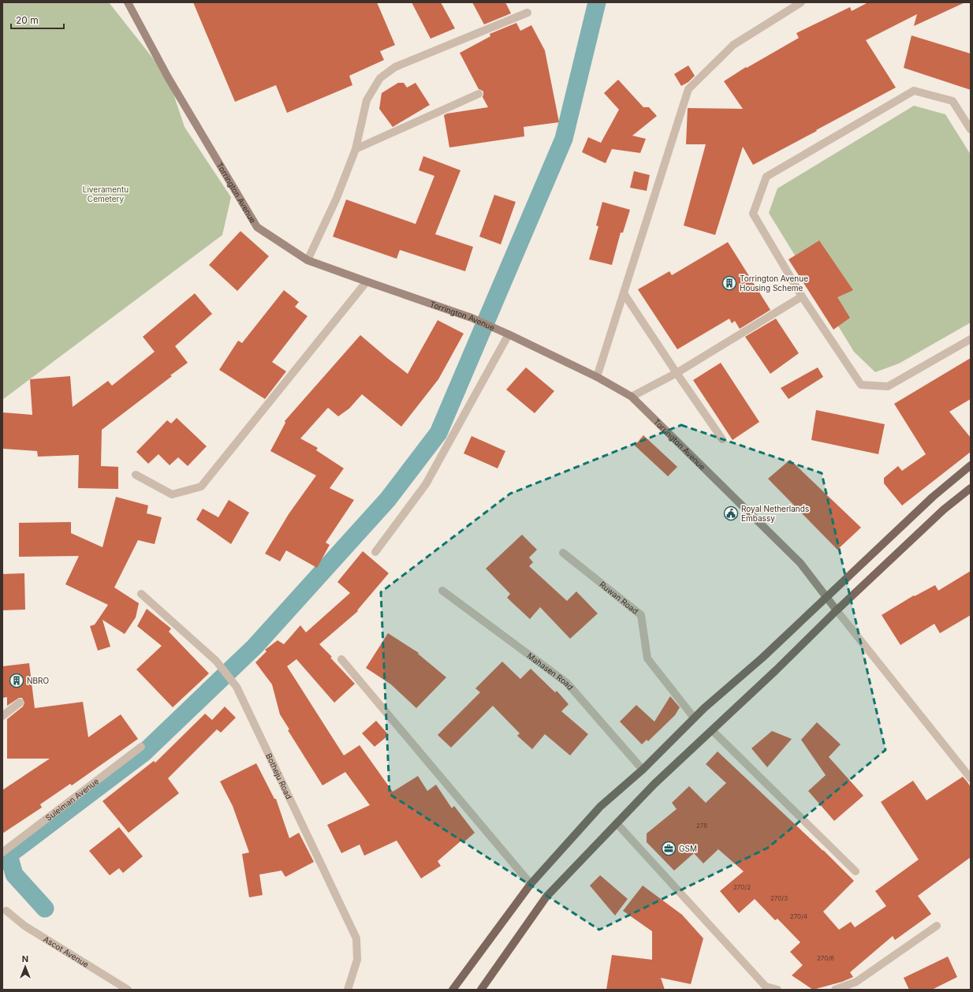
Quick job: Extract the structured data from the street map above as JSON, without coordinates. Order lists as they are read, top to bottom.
{
  "streets": {
    "main road": ["Torrington Avenue"],
    "street": [
      "Ruwan Road",
      "Mahasen Road",
      "Botheju Road",
      "Suleiman Avenue",
      "Ascot Avenue"
    ]
  },
  "parks": ["Liveramentu Cemetery"],
  "places": {
    "building": ["Torrington Avenue Housing Scheme", "NBRO"],
    "public building": ["Royal Netherlands Embassy"],
    "office": ["GSM"]
  },
  "house_numbers": [
    "278",
    "270/2",
    "270/3",
    "270/4",
    "270/6"
  ],
  "scale_bar": "20 m",
  "north": "top"
}
